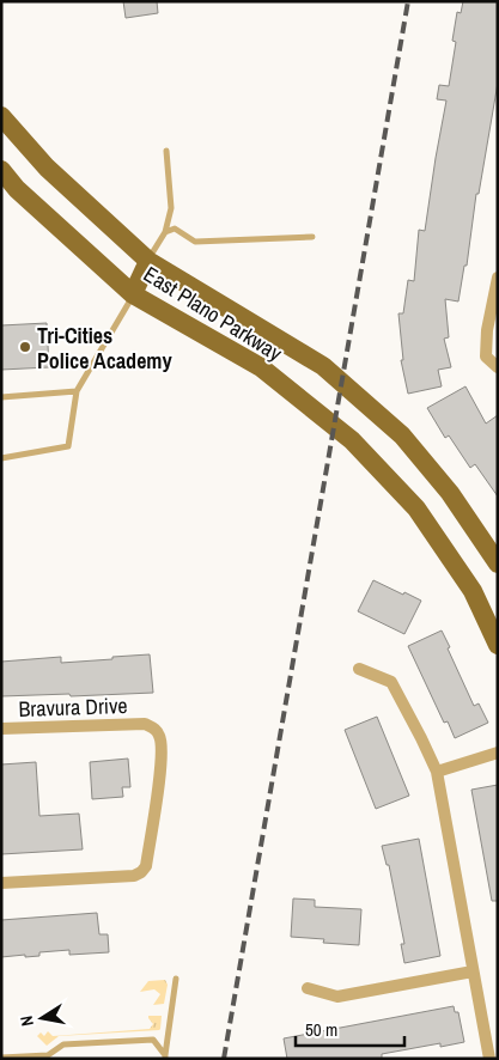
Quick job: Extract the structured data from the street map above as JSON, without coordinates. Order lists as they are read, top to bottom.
{
  "streets": {
    "main road": ["East Plano Parkway"],
    "street": ["Bravura Drive"]
  },
  "places": ["Tri-Cities Police Academy"],
  "scale_bar": "50 m",
  "north": "left"
}
